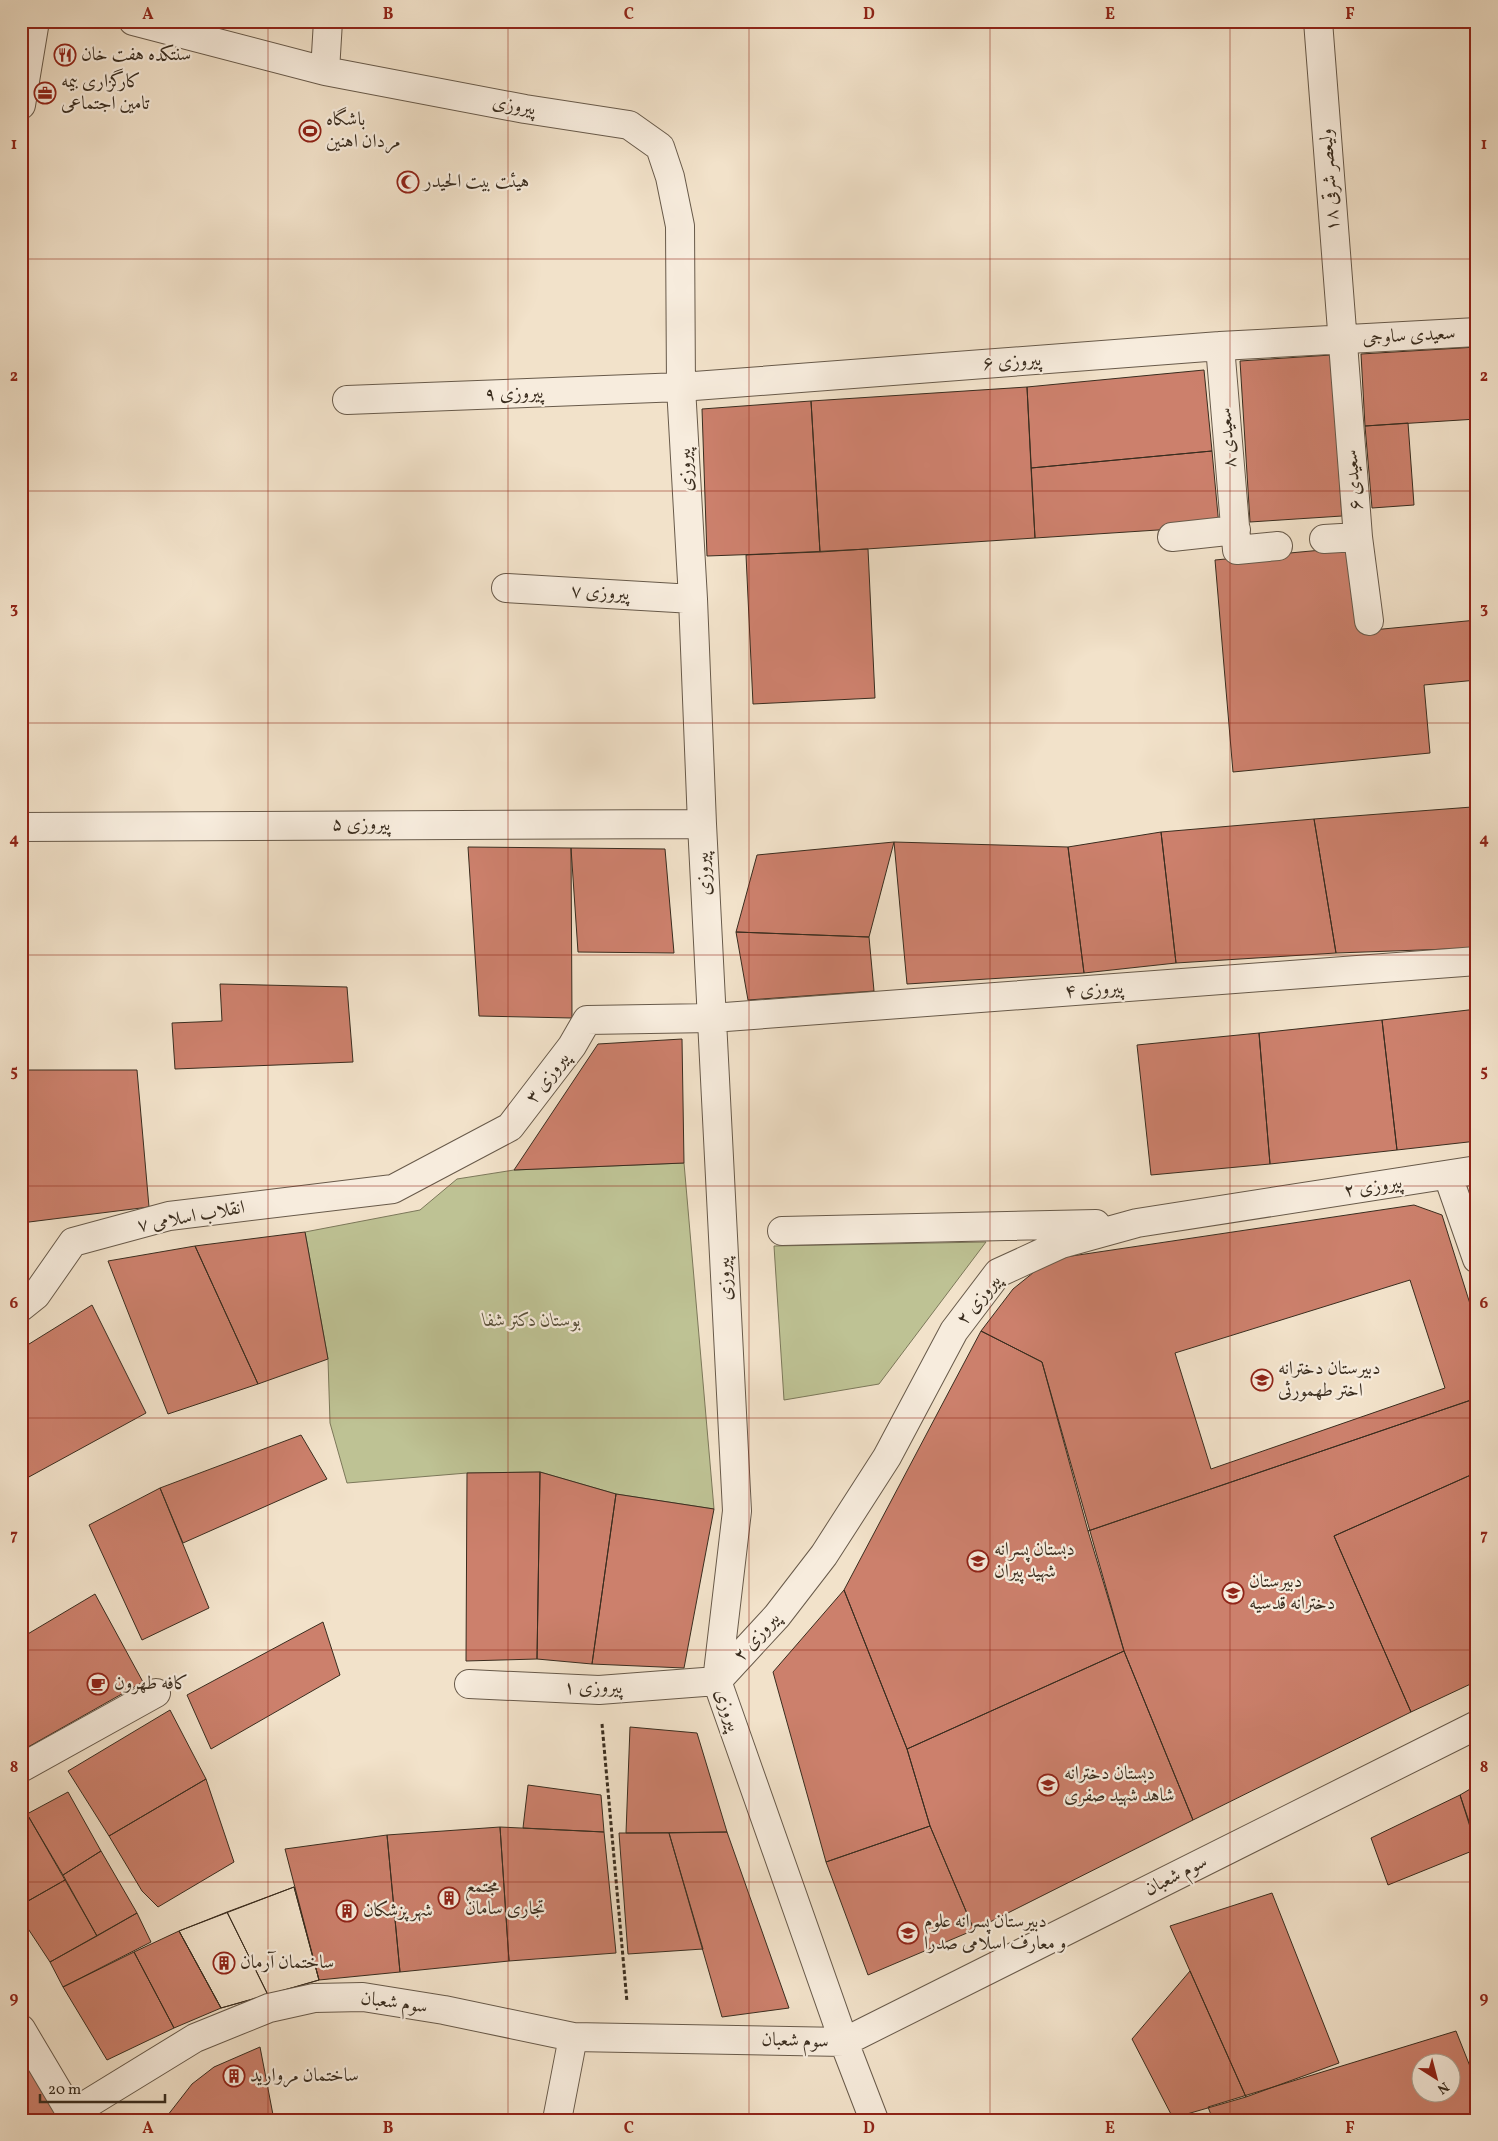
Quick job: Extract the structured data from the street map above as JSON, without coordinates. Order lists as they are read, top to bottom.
{
  "streets": {
    "street": [
      "پیروزی",
      "ولیعصر شرقی ۱۸",
      "سعیدی ساوجی",
      "پیروزی ۶",
      "پیروزی ۹",
      "سعیدی ۸",
      "سعیدی ۶",
      "پیروزی ۷",
      "پیروزی ۵",
      "پیروزی ۴",
      "پیروزی ۳",
      "پیروزی ۲",
      "انقلاب اسلامی ۷",
      "پیروزی ۱",
      "سوم شعبان"
    ]
  },
  "crossings": [
    ["پیروزی", "پیروزی ۶"],
    ["پیروزی", "پیروزی ۹"],
    ["پیروزی", "پیروزی ۷"],
    ["پیروزی", "پیروزی ۵"],
    ["پیروزی", "پیروزی ۴"],
    ["پیروزی", "پیروزی ۳"],
    ["پیروزی", "پیروزی ۲"],
    ["پیروزی", "پیروزی ۱"],
    ["پیروزی", "سوم شعبان"],
    ["ولیعصر شرقی ۱۸", "سعیدی ساوجی"],
    ["ولیعصر شرقی ۱۸", "پیروزی ۶"],
    ["ولیعصر شرقی ۱۸", "سعیدی ۶"],
    ["سعیدی ساوجی", "پیروزی ۶"],
    ["سعیدی ساوجی", "سعیدی ۶"],
    ["پیروزی ۶", "پیروزی ۹"],
    ["پیروزی ۶", "سعیدی ۸"],
    ["پیروزی ۶", "سعیدی ۶"],
    ["پیروزی ۴", "پیروزی ۳"],
    ["پیروزی ۳", "انقلاب اسلامی ۷"],
    ["پیروزی ۲", "پیروزی ۱"]
  ],
  "parks": ["بوستان دکتر شفا"],
  "places": {
    "restaurant": ["سنتکده هفت خان"],
    "office": ["کارگزاری بیمه تامین اجتماعی"],
    "sports": ["باشگاه مردان اهنین"],
    "mosque": ["هیئت بیت الحیدر"],
    "school or university": [
      "دبیرستان دخترانه اختر طهمورثی",
      "دبستان پسرانه شهید پیران",
      "دبیرستان دخترانه قدسیه",
      "دبستان دخترانه شاهد شهید صفری",
      "دبیرستان پسرانه علوم و معارف اسلامی صدرا"
    ],
    "cafe": ["کافه طهرون"],
    "building": [
      "مجتمع تجاری سامان",
      "شهر پزشکان",
      "ساختمان آرمان",
      "ساختمان مروارید"
    ]
  },
  "scale_bar": "20 m",
  "north": "bottom right",
  "grid": {
    "columns": [
      "A",
      "B",
      "C",
      "D",
      "E",
      "F"
    ],
    "rows": [
      "1",
      "2",
      "3",
      "4",
      "5",
      "6",
      "7",
      "8",
      "9"
    ]
  }
}
